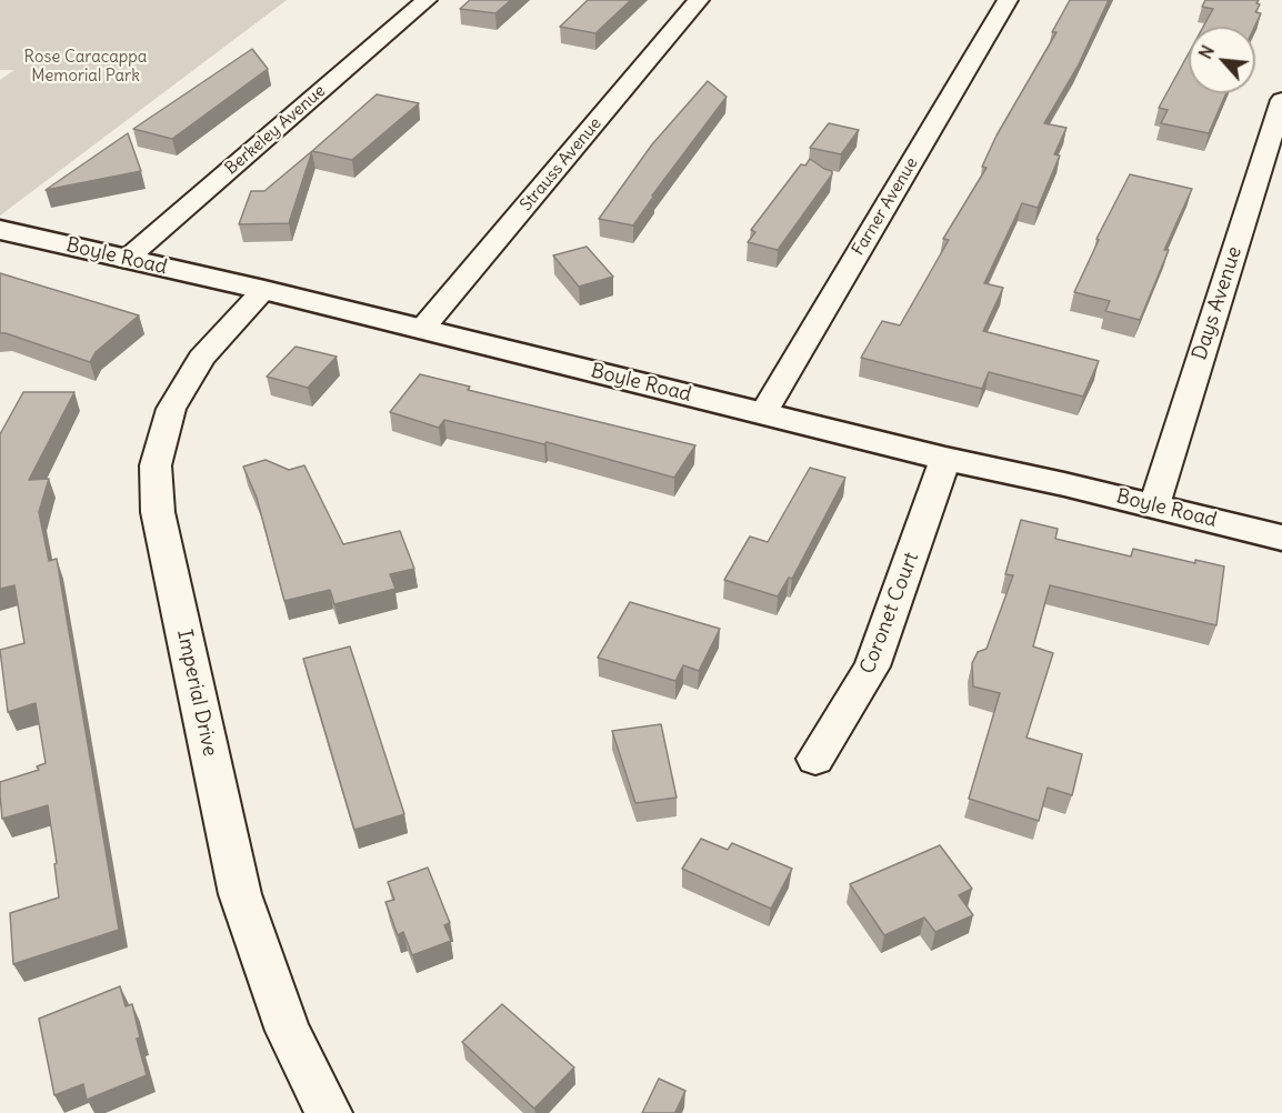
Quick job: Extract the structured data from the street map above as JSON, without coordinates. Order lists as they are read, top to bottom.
{
  "streets": {
    "street": [
      "Berkeley Avenue",
      "Strauss Avenue",
      "Farner Avenue",
      "Boyle Road",
      "Days Avenue",
      "Coronet Court",
      "Imperial Drive"
    ]
  },
  "crossings": [
    ["Berkeley Avenue", "Boyle Road"],
    ["Strauss Avenue", "Boyle Road"],
    ["Farner Avenue", "Boyle Road"],
    ["Boyle Road", "Days Avenue"],
    ["Boyle Road", "Coronet Court"],
    ["Boyle Road", "Imperial Drive"]
  ],
  "parks": ["Rose Caracappa Memorial Park"],
  "north": "top left"
}
